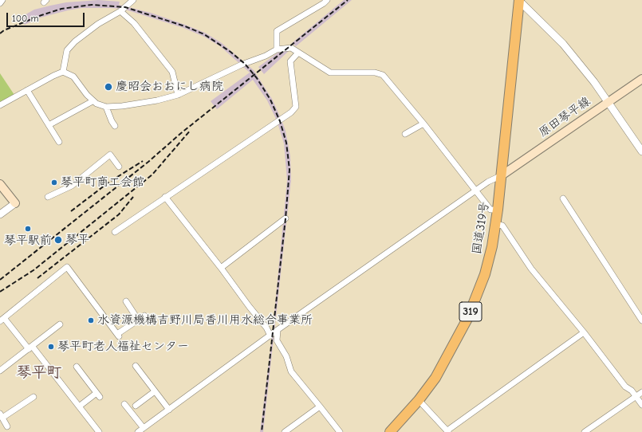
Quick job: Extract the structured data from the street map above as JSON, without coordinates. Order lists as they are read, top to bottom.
{
  "streets": {
    "highway": ["国道319号", "319"],
    "main road": ["原田琴平線"]
  },
  "crossings": [
    ["原田琴平線", "国道319号"]
  ],
  "districts": ["琴平町"],
  "places": [
    "慶昭会おおにし病院",
    "琴平町商工会館",
    "琴平駅前",
    "琴平",
    "水資源機構吉野川局香川用水総合事業所",
    "琴平町老人福祉センター"
  ],
  "scale_bar": "100 m"
}
